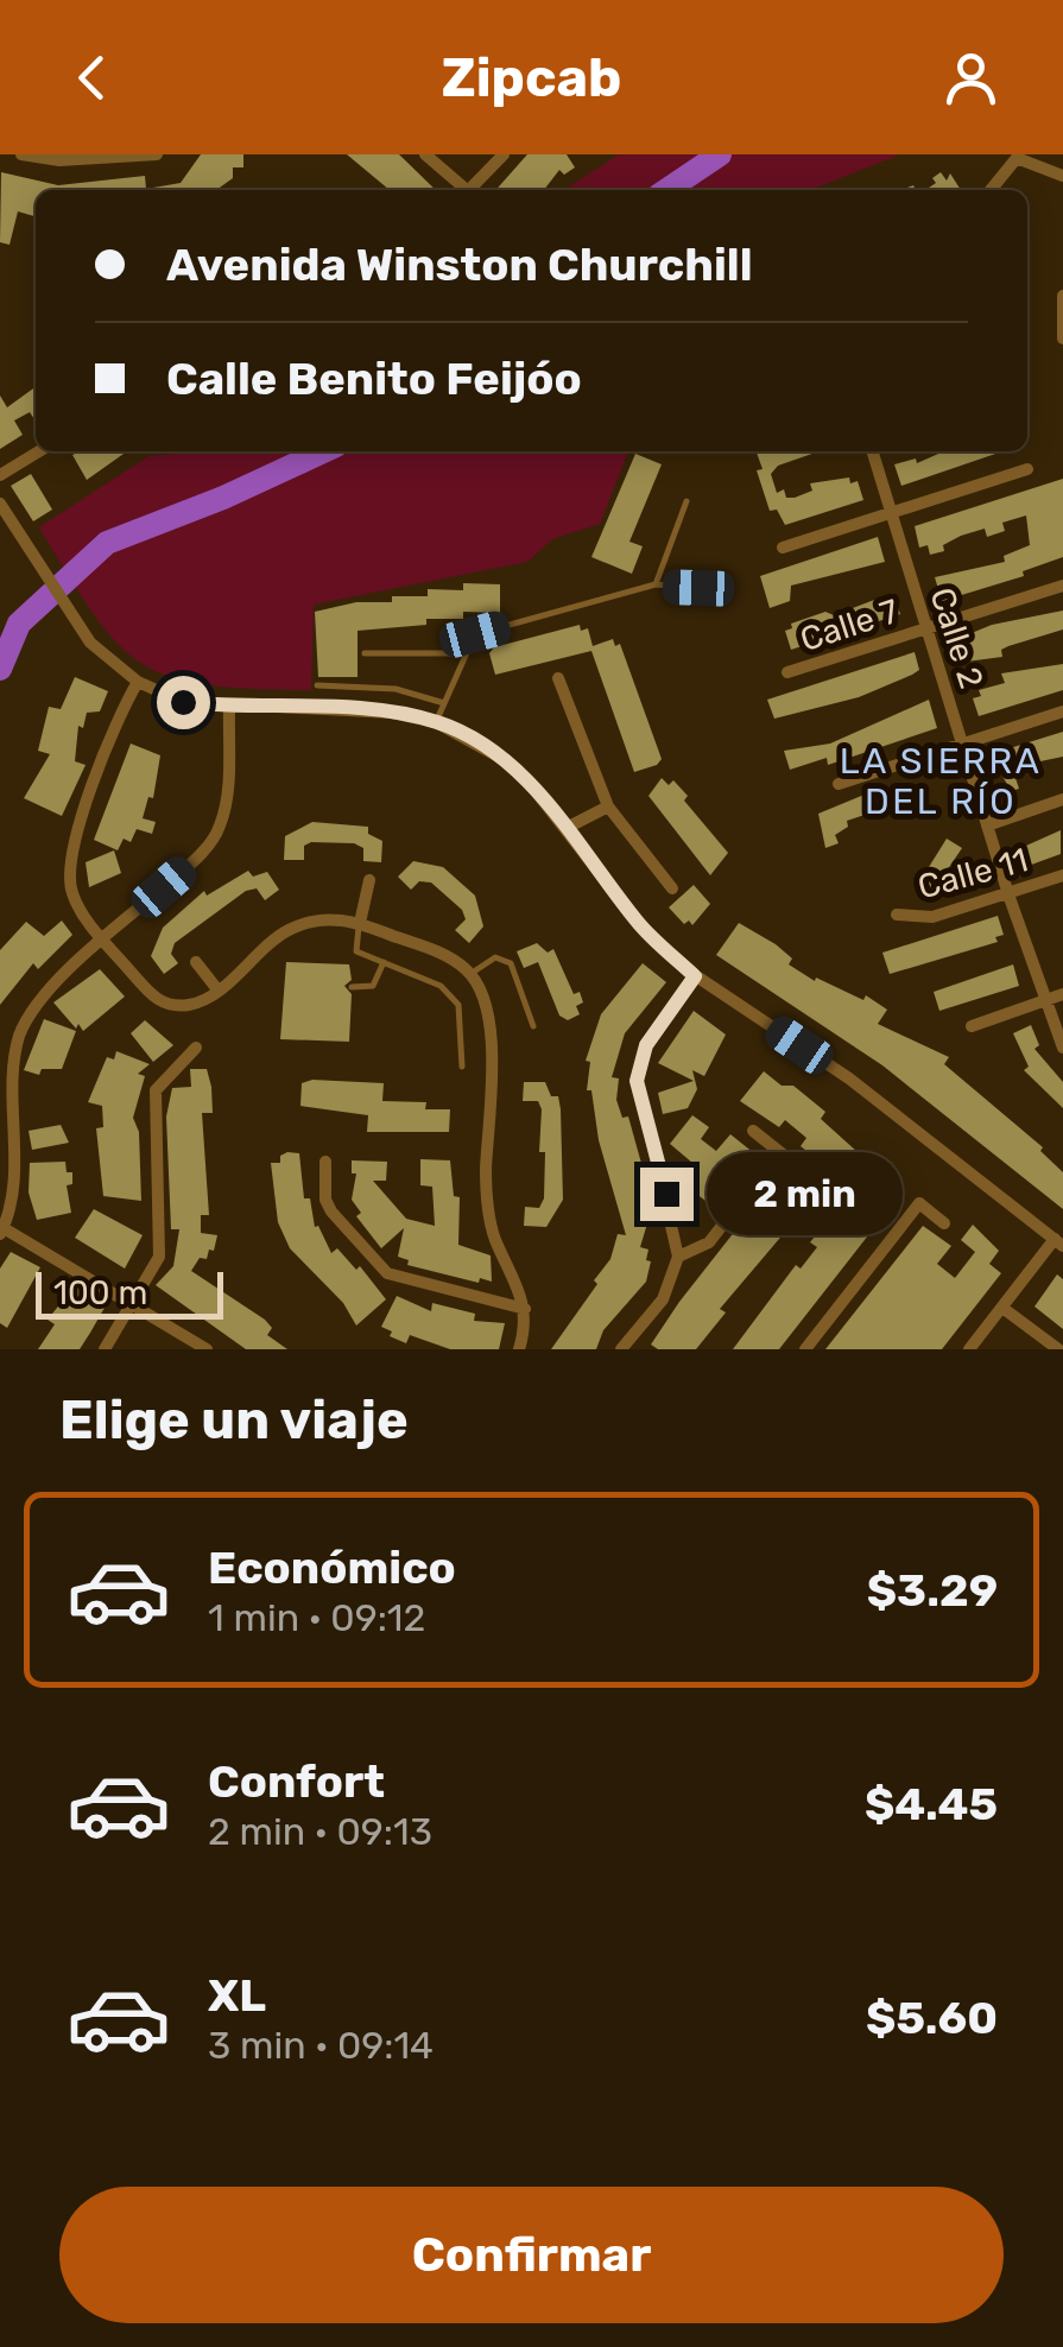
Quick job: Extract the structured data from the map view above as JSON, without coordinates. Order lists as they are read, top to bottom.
{
  "streets": {
    "street": ["Calle 7", "Calle 2", "Calle 11"]
  },
  "crossings": [
    ["Calle 7", "Calle 2"],
    ["Calle 2", "Calle 11"]
  ],
  "districts": ["LA SIERRA DEL RÍO"],
  "scale_bar": "100 m",
  "page": {
    "header": "Zipcab",
    "banner": ["Avenida Winston Churchill", "Calle Benito Feijóo"],
    "bubble": "2 min",
    "scale": "100 m",
    "heading": "Elige un viaje",
    "list": [
      {
        "name": "Económico",
        "note": "1 min · 09:12",
        "value": "$3.29"
      },
      {
        "name": "Confort",
        "note": "2 min · 09:13",
        "value": "$4.45"
      },
      {
        "name": "XL",
        "note": "3 min · 09:14",
        "value": "$5.60"
      }
    ],
    "buttons": "Confirmar"
  }
}
